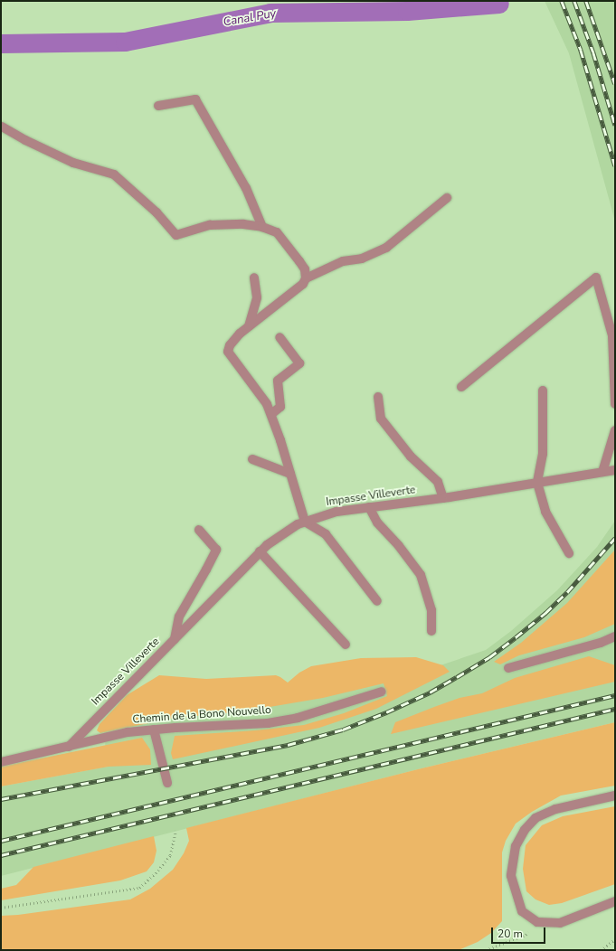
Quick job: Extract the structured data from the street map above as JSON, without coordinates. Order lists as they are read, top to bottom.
{
  "streets": {
    "street": ["Impasse Villeverte", "Chemin de la Bono Nouvello"]
  },
  "crossings": [
    ["Impasse Villeverte", "Chemin de la Bono Nouvello"]
  ],
  "water": ["Canal Puy"],
  "scale_bar": "20 m"
}
